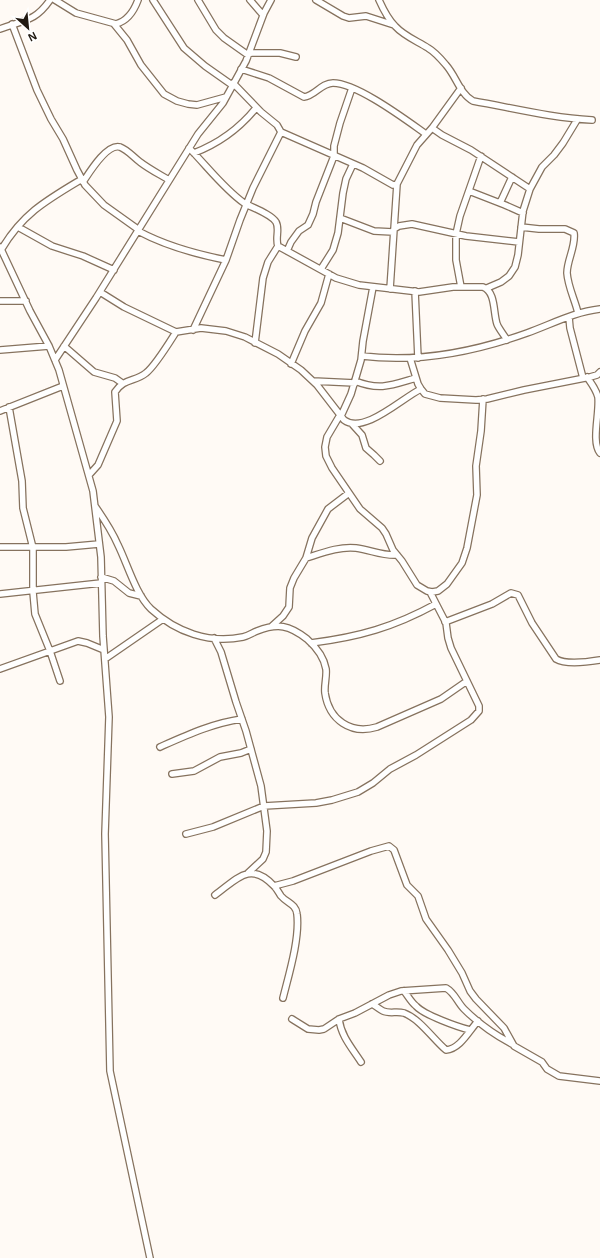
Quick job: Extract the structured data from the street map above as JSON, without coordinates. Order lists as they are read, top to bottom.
{
  "north": "bottom right"
}
